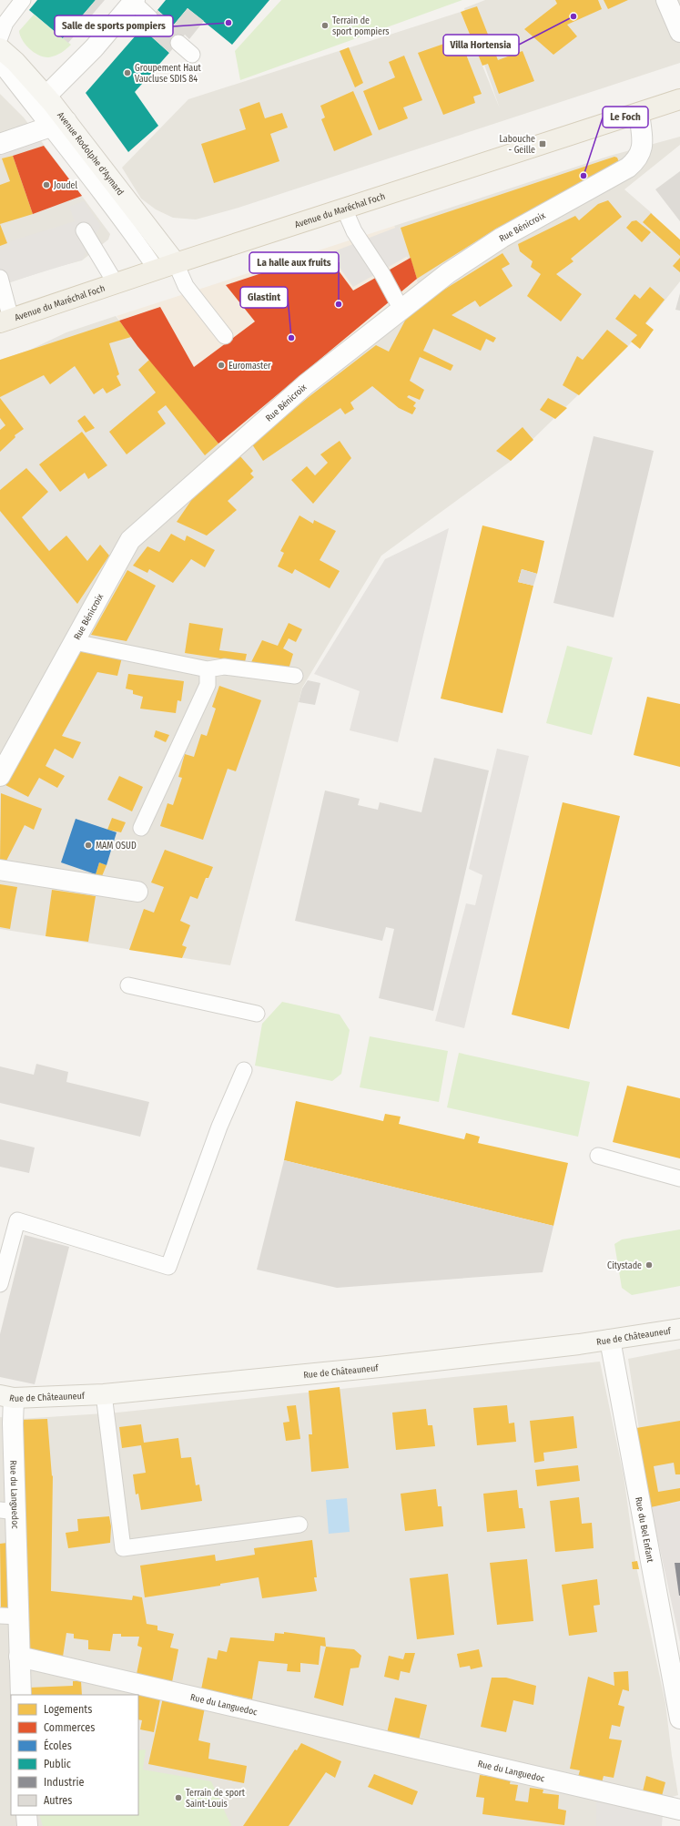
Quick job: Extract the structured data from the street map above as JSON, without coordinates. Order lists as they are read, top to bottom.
{
  "streets": {
    "main road": ["Avenue Rodolphe d'Aymard", "Avenue du Maréchal Foch", "Rue de Châteauneuf"],
    "street": ["Rue Bénicroix", "Rue du Languedoc", "Rue du Bel Enfant"]
  },
  "crossings": [
    ["Avenue Rodolphe d'Aymard", "Avenue du Maréchal Foch"],
    ["Avenue du Maréchal Foch", "Rue Bénicroix"],
    ["Rue de Châteauneuf", "Rue du Languedoc"],
    ["Rue de Châteauneuf", "Rue du Bel Enfant"]
  ],
  "places": {
    "other": [
      "Villa Hortensia",
      "Salle de sports pompiers",
      "Terrain de sport pompiers",
      "Groupement Haut Vaucluse SDIS 84",
      "Le Foch",
      "Joudel",
      "La halle aux fruits",
      "Glastint",
      "Euromaster",
      "MAM OSUD",
      "Citystade",
      "Terrain de sport Saint-Louis"
    ],
    "transit": ["Labouche - Geille"]
  },
  "legend": [
    "Logements",
    "Commerces",
    "Écoles",
    "Public",
    "Industrie",
    "Autres"
  ]
}
